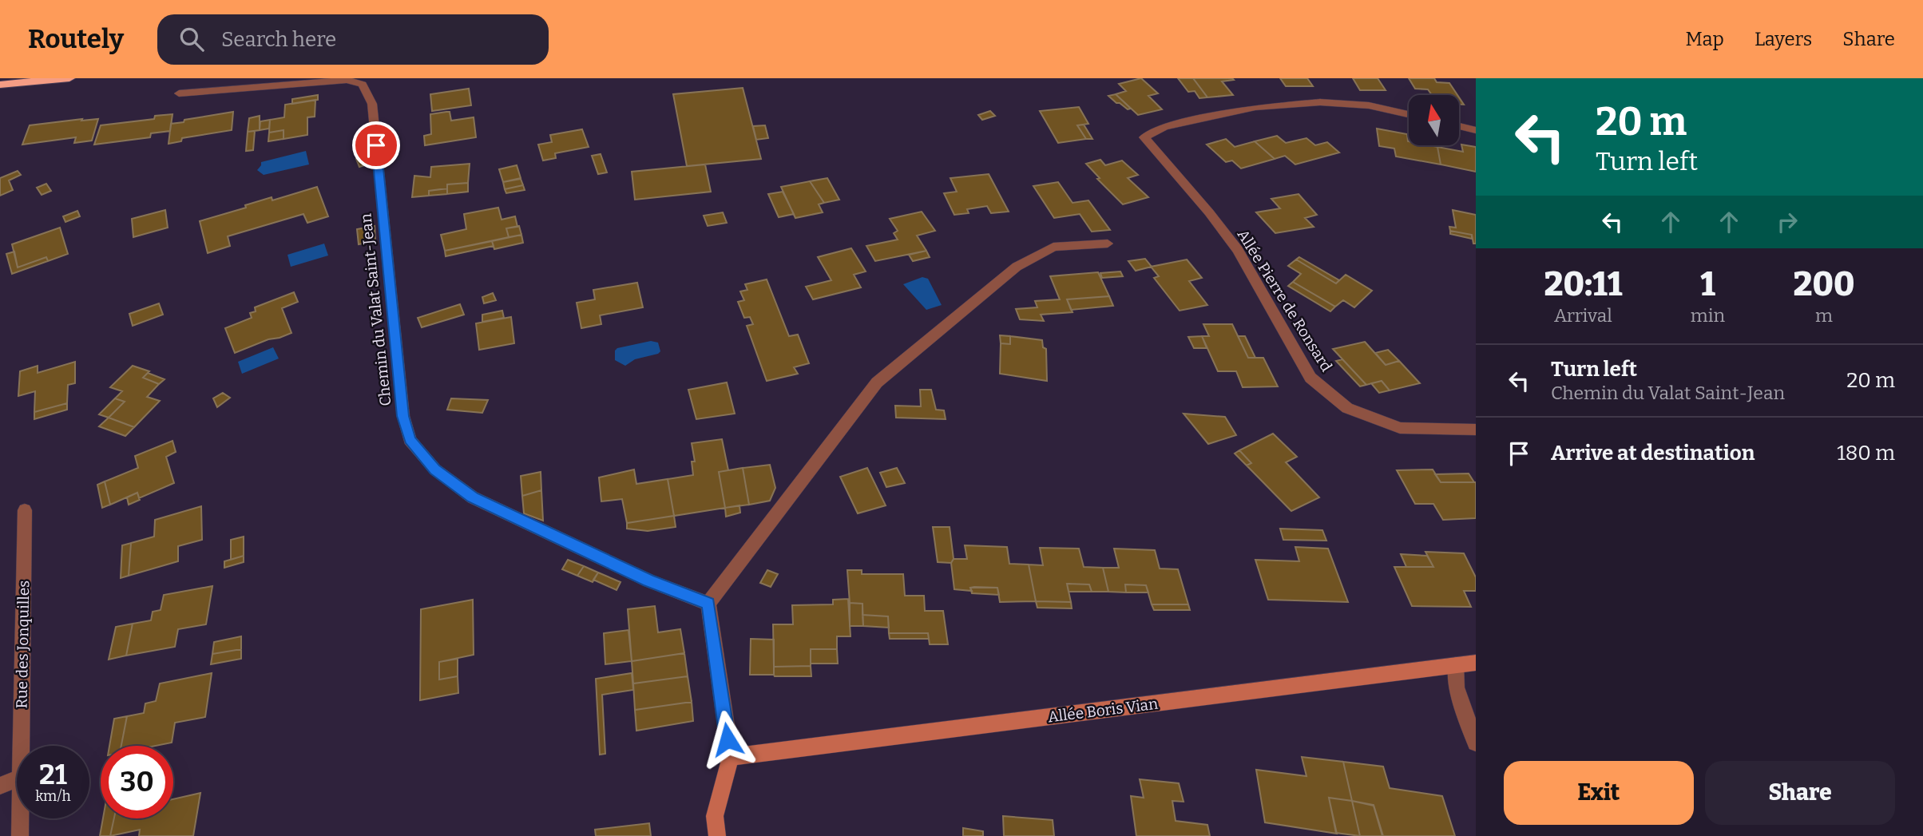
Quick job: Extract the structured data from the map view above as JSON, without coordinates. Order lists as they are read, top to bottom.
{
  "streets": {
    "street": [
      "Allée Pierre de Ronsard",
      "Chemin du Valat Saint-Jean",
      "Rue des Jonquilles",
      "Allée Boris Vian"
    ]
  },
  "north": "top",
  "page": {
    "header": "Routely",
    "search": "Search here",
    "nav": ["Map", "Layers", "Share"],
    "turn": ["20 m", "Turn left"],
    "eta": [
      "20:11",
      "Arrival",
      "1",
      "min",
      "200",
      "m"
    ],
    "list": [
      {
        "name": "Turn left",
        "note": "Chemin du Valat Saint-Jean",
        "value": "20 m"
      },
      {
        "name": "Arrive at destination",
        "value": "180 m"
      }
    ],
    "speed": "21 km/h",
    "limit": "30",
    "buttons": ["Exit", "Share"]
  }
}
